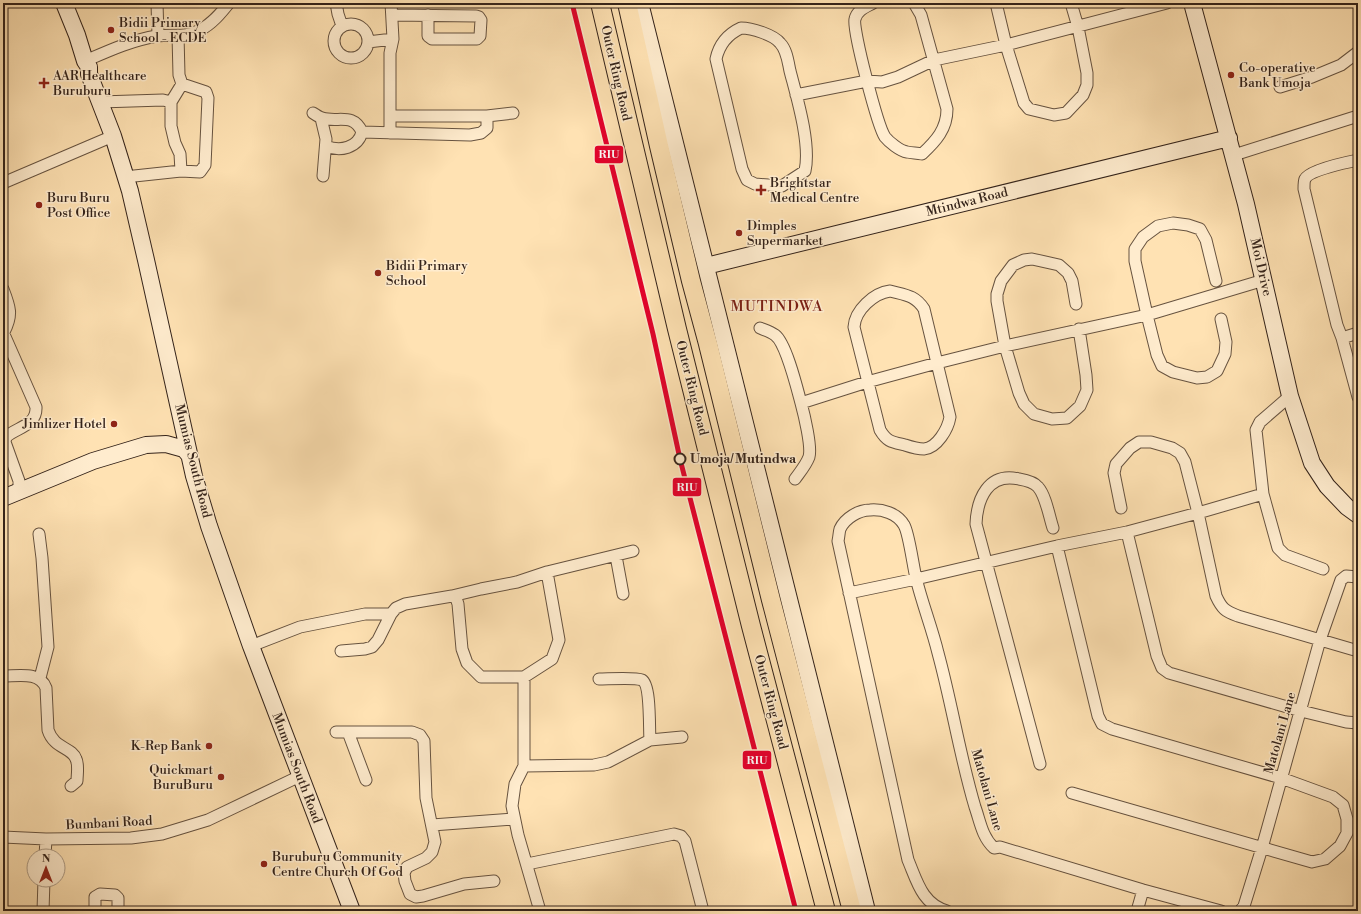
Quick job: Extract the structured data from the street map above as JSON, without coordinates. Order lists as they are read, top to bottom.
{
  "streets": {
    "main road": [
      "Outer Ring Road",
      "Mtindwa Road",
      "Moi Drive",
      "Mumias South Road"
    ],
    "street": ["Matolani Lane", "Bumbani Road"]
  },
  "crossings": [
    ["Mtindwa Road", "Moi Drive"],
    ["Mumias South Road", "Bumbani Road"]
  ],
  "districts": ["MUTINDWA"],
  "places": {
    "other": [
      "Bidii Primary School - ECDE",
      "Co-operative Bank Umoja",
      "Buru Buru Post Office",
      "Dimples Supermarket",
      "Bidii Primary School",
      "Jimlizer Hotel",
      "Umoja/ Mutindwa",
      "K-Rep Bank",
      "Quickmart BuruBuru",
      "Buruburu Community Centre Church Of God"
    ],
    "health": ["AAR Healthcare Buruburu", "Brightstar Medical Centre"]
  },
  "lines": ["transit line RIU"],
  "north": "top"
}
